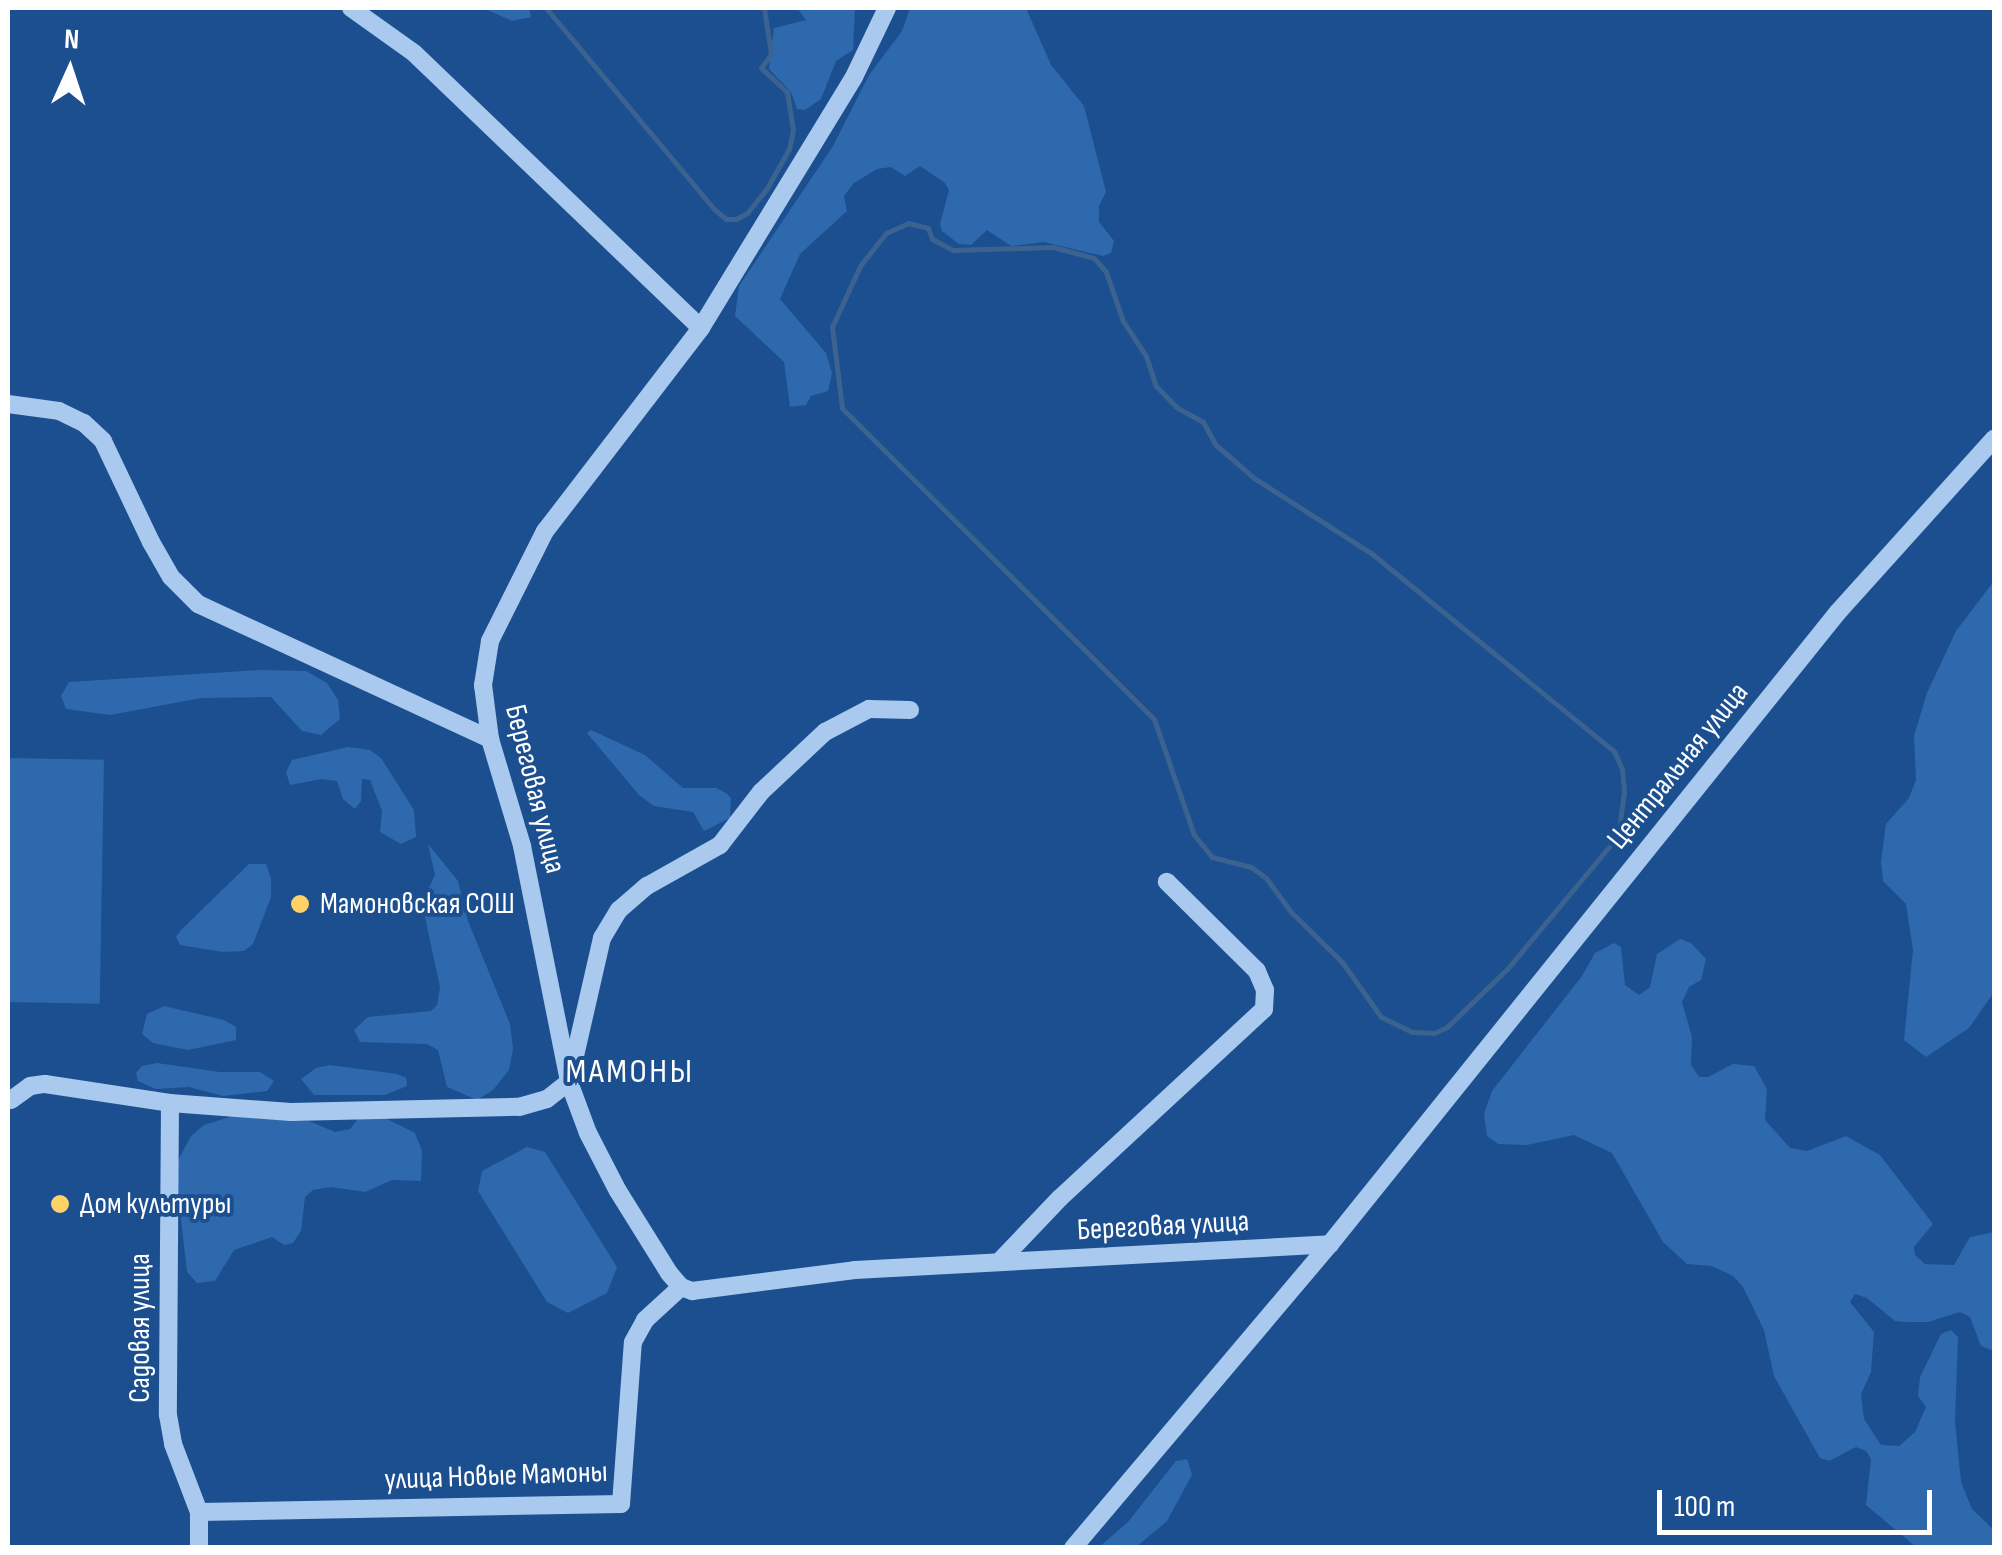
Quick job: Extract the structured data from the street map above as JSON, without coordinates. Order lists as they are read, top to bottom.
{
  "streets": {
    "street": [
      "Центральная улица",
      "Береговая улица",
      "Садовая улица",
      "улица Новые Мамоны"
    ]
  },
  "crossings": [
    ["Центральная улица", "Береговая улица"],
    ["Береговая улица", "улица Новые Мамоны"],
    ["Садовая улица", "улица Новые Мамоны"]
  ],
  "districts": ["МАМОНЫ"],
  "places": ["Мамоновская СОШ", "Дом культуры"],
  "scale_bar": "100 m",
  "north": "top"
}
